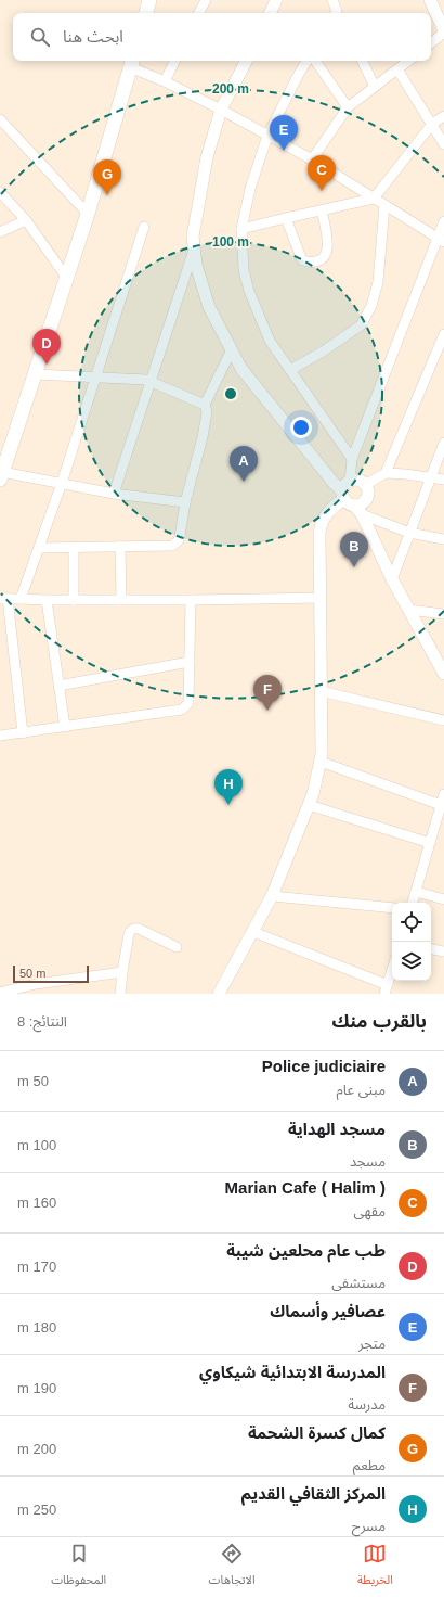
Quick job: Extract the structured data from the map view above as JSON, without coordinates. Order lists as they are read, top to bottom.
{
  "scale_bar": "50 m",
  "page": {
    "search": "ابحث هنا",
    "pins": [
      "E",
      "C",
      "G",
      "D",
      "A",
      "B",
      "F",
      "H"
    ],
    "scale": "50 m",
    "heading": ["بالقرب منك", "النتائج: 8"],
    "list": [
      {
        "mark": "A",
        "name": "Police judiciaire",
        "note": "مبنى عام",
        "value": "50 m"
      },
      {
        "mark": "B",
        "name": "مسجد الهداية",
        "note": "مسجد",
        "value": "100 m"
      },
      {
        "mark": "C",
        "name": "( Halim ) Marian Cafe",
        "note": "مقهى",
        "value": "160 m"
      },
      {
        "mark": "D",
        "name": "طب عام محلعين شيبة",
        "note": "مستشفى",
        "value": "170 m"
      },
      {
        "mark": "E",
        "name": "عصافير وأسماك",
        "note": "متجر",
        "value": "180 m"
      },
      {
        "mark": "F",
        "name": "المدرسة الابتدائية شيكاوي",
        "note": "مدرسة",
        "value": "190 m"
      },
      {
        "mark": "G",
        "name": "كمال كسرة الشحمة",
        "note": "مطعم",
        "value": "200 m"
      },
      {
        "mark": "H",
        "name": "المركز الثقافي القديم",
        "note": "مسرح",
        "value": "250 m"
      }
    ],
    "nav": ["الخريطة", "الاتجاهات", "المحفوظات"]
  },
  "rings": ["200 m", "100 m"]
}
